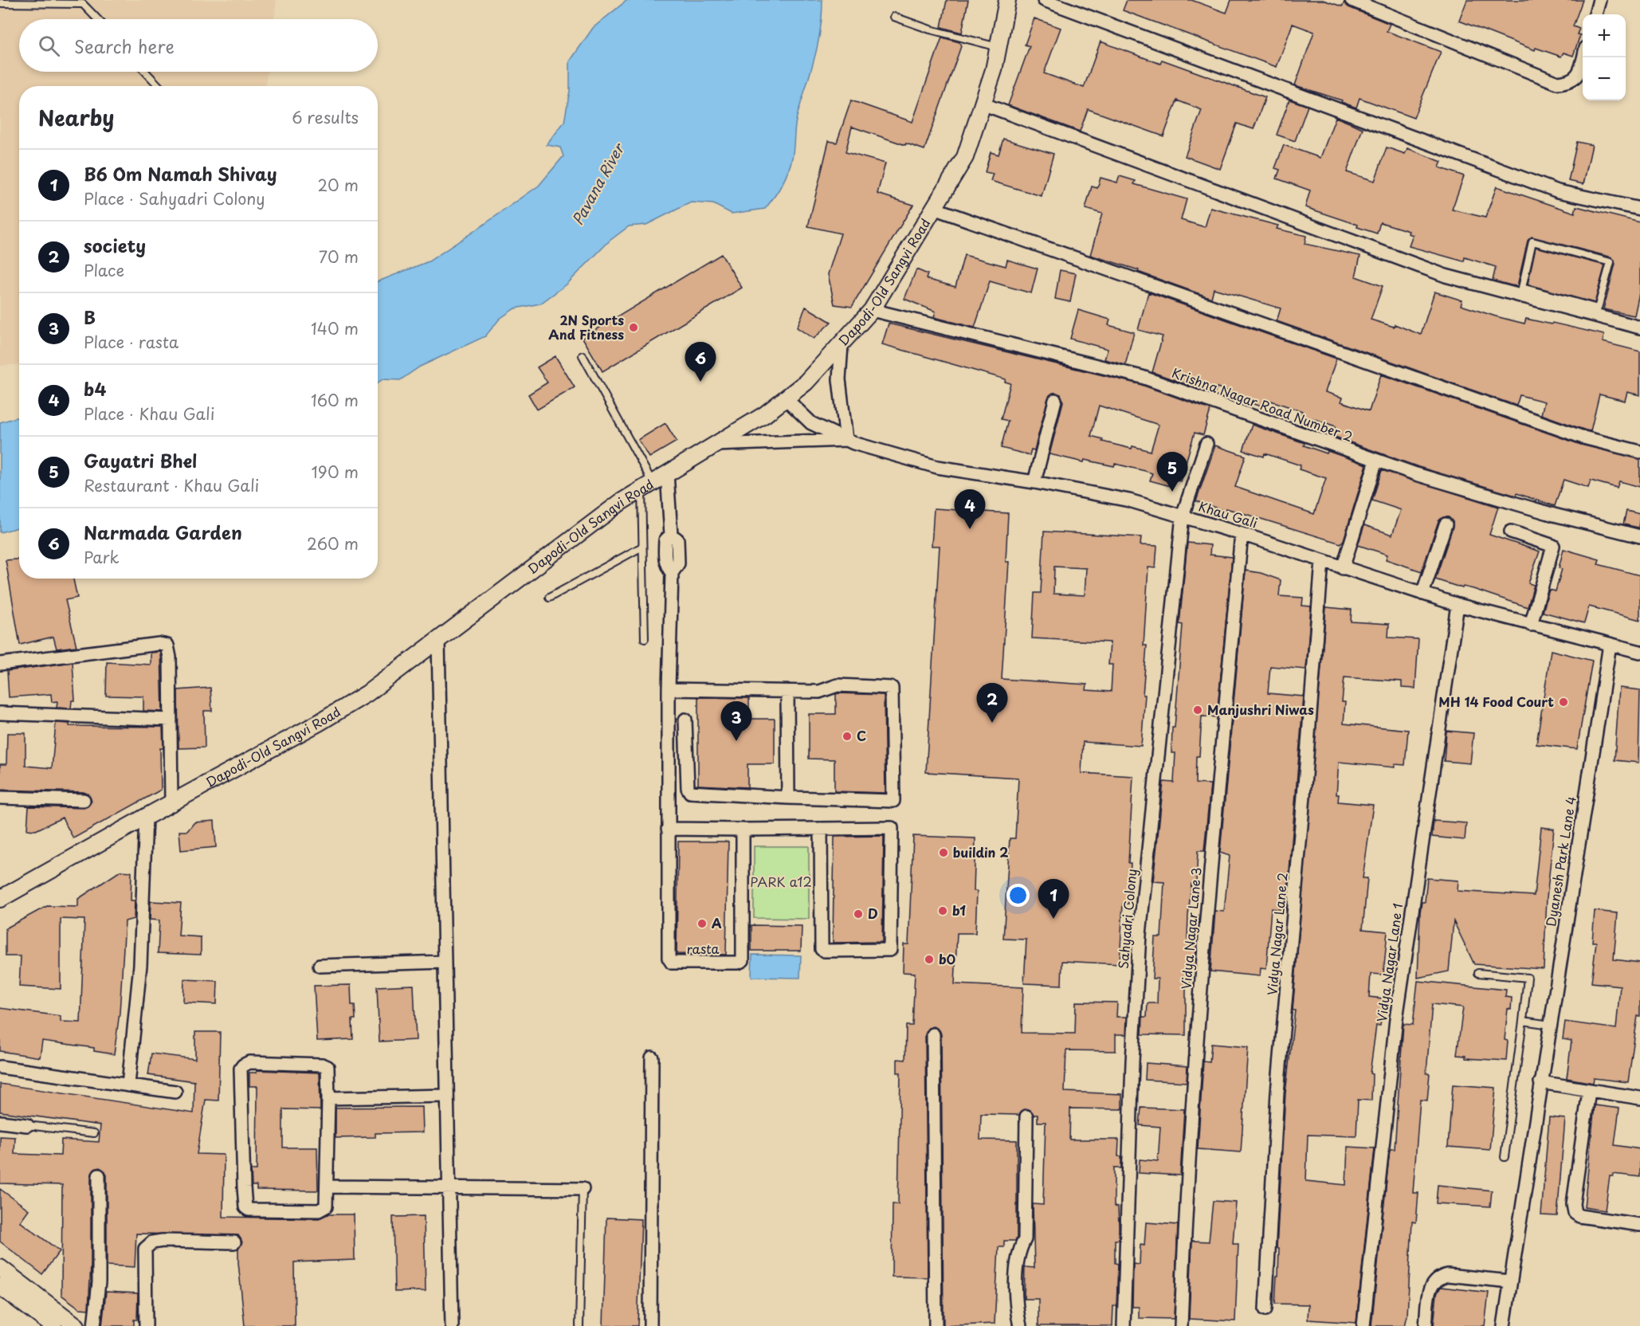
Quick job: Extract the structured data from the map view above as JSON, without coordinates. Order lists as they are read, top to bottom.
{
  "streets": {
    "street": [
      "Dapodi-Old Sangvi Road",
      "Krishna Nagar Road Number 2",
      "Khau Gali",
      "Dyanesh Park Lane 4",
      "Sahyadri Colony",
      "Vidya Nagar Lane 3",
      "Vidya Nagar Lane 2",
      "rasta",
      "Vidya Nagar Lane 1"
    ]
  },
  "crossings": [
    ["Dapodi-Old Sangvi Road", "Krishna Nagar Road Number 2"],
    ["Dapodi-Old Sangvi Road", "Khau Gali"],
    ["Dapodi-Old Sangvi Road", "rasta"],
    ["Khau Gali", "Dyanesh Park Lane 4"],
    ["Khau Gali", "Sahyadri Colony"],
    ["Khau Gali", "Vidya Nagar Lane 3"],
    ["Khau Gali", "Vidya Nagar Lane 2"],
    ["Khau Gali", "Vidya Nagar Lane 1"]
  ],
  "water": ["Pavana River"],
  "parks": ["PARK a12"],
  "places": [
    "2N Sports And Fitness",
    "MH 14 Food Court",
    "Manjushri Niwas",
    "C",
    "buildin 2",
    "b1",
    "D",
    "A",
    "b0"
  ],
  "page": {
    "map_buttons": ["+", "−"],
    "search": "Search here",
    "heading": ["Nearby", "6 results"],
    "list": [
      {
        "mark": "1",
        "name": "B6 Om Namah Shivay",
        "note": "Place · Sahyadri Colony",
        "value": "20 m"
      },
      {
        "mark": "2",
        "name": "society",
        "note": "Place",
        "value": "70 m"
      },
      {
        "mark": "3",
        "name": "B",
        "note": "Place · rasta",
        "value": "140 m"
      },
      {
        "mark": "4",
        "name": "b4",
        "note": "Place · Khau Gali",
        "value": "160 m"
      },
      {
        "mark": "5",
        "name": "Gayatri Bhel",
        "note": "Restaurant · Khau Gali",
        "value": "190 m"
      },
      {
        "mark": "6",
        "name": "Narmada Garden",
        "note": "Park",
        "value": "260 m"
      }
    ],
    "pins": [
      "6",
      "5",
      "4",
      "2",
      "3",
      "1"
    ]
  }
}
